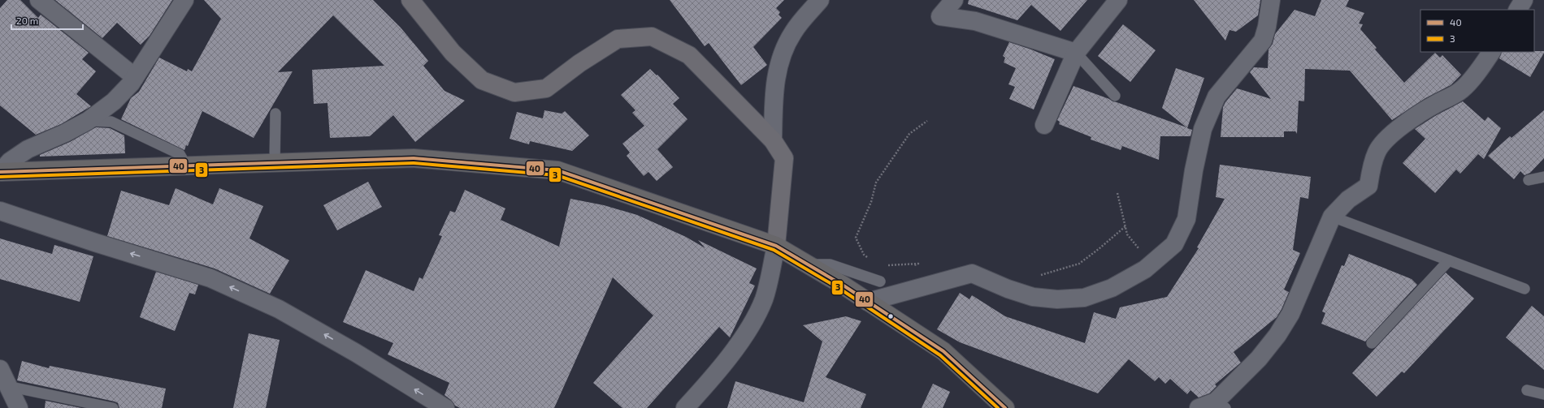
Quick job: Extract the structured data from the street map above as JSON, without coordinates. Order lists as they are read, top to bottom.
{
  "lines": ["transit line 40", "transit line 3"],
  "legend": ["40", "3"],
  "scale_bar": "20 m"
}
